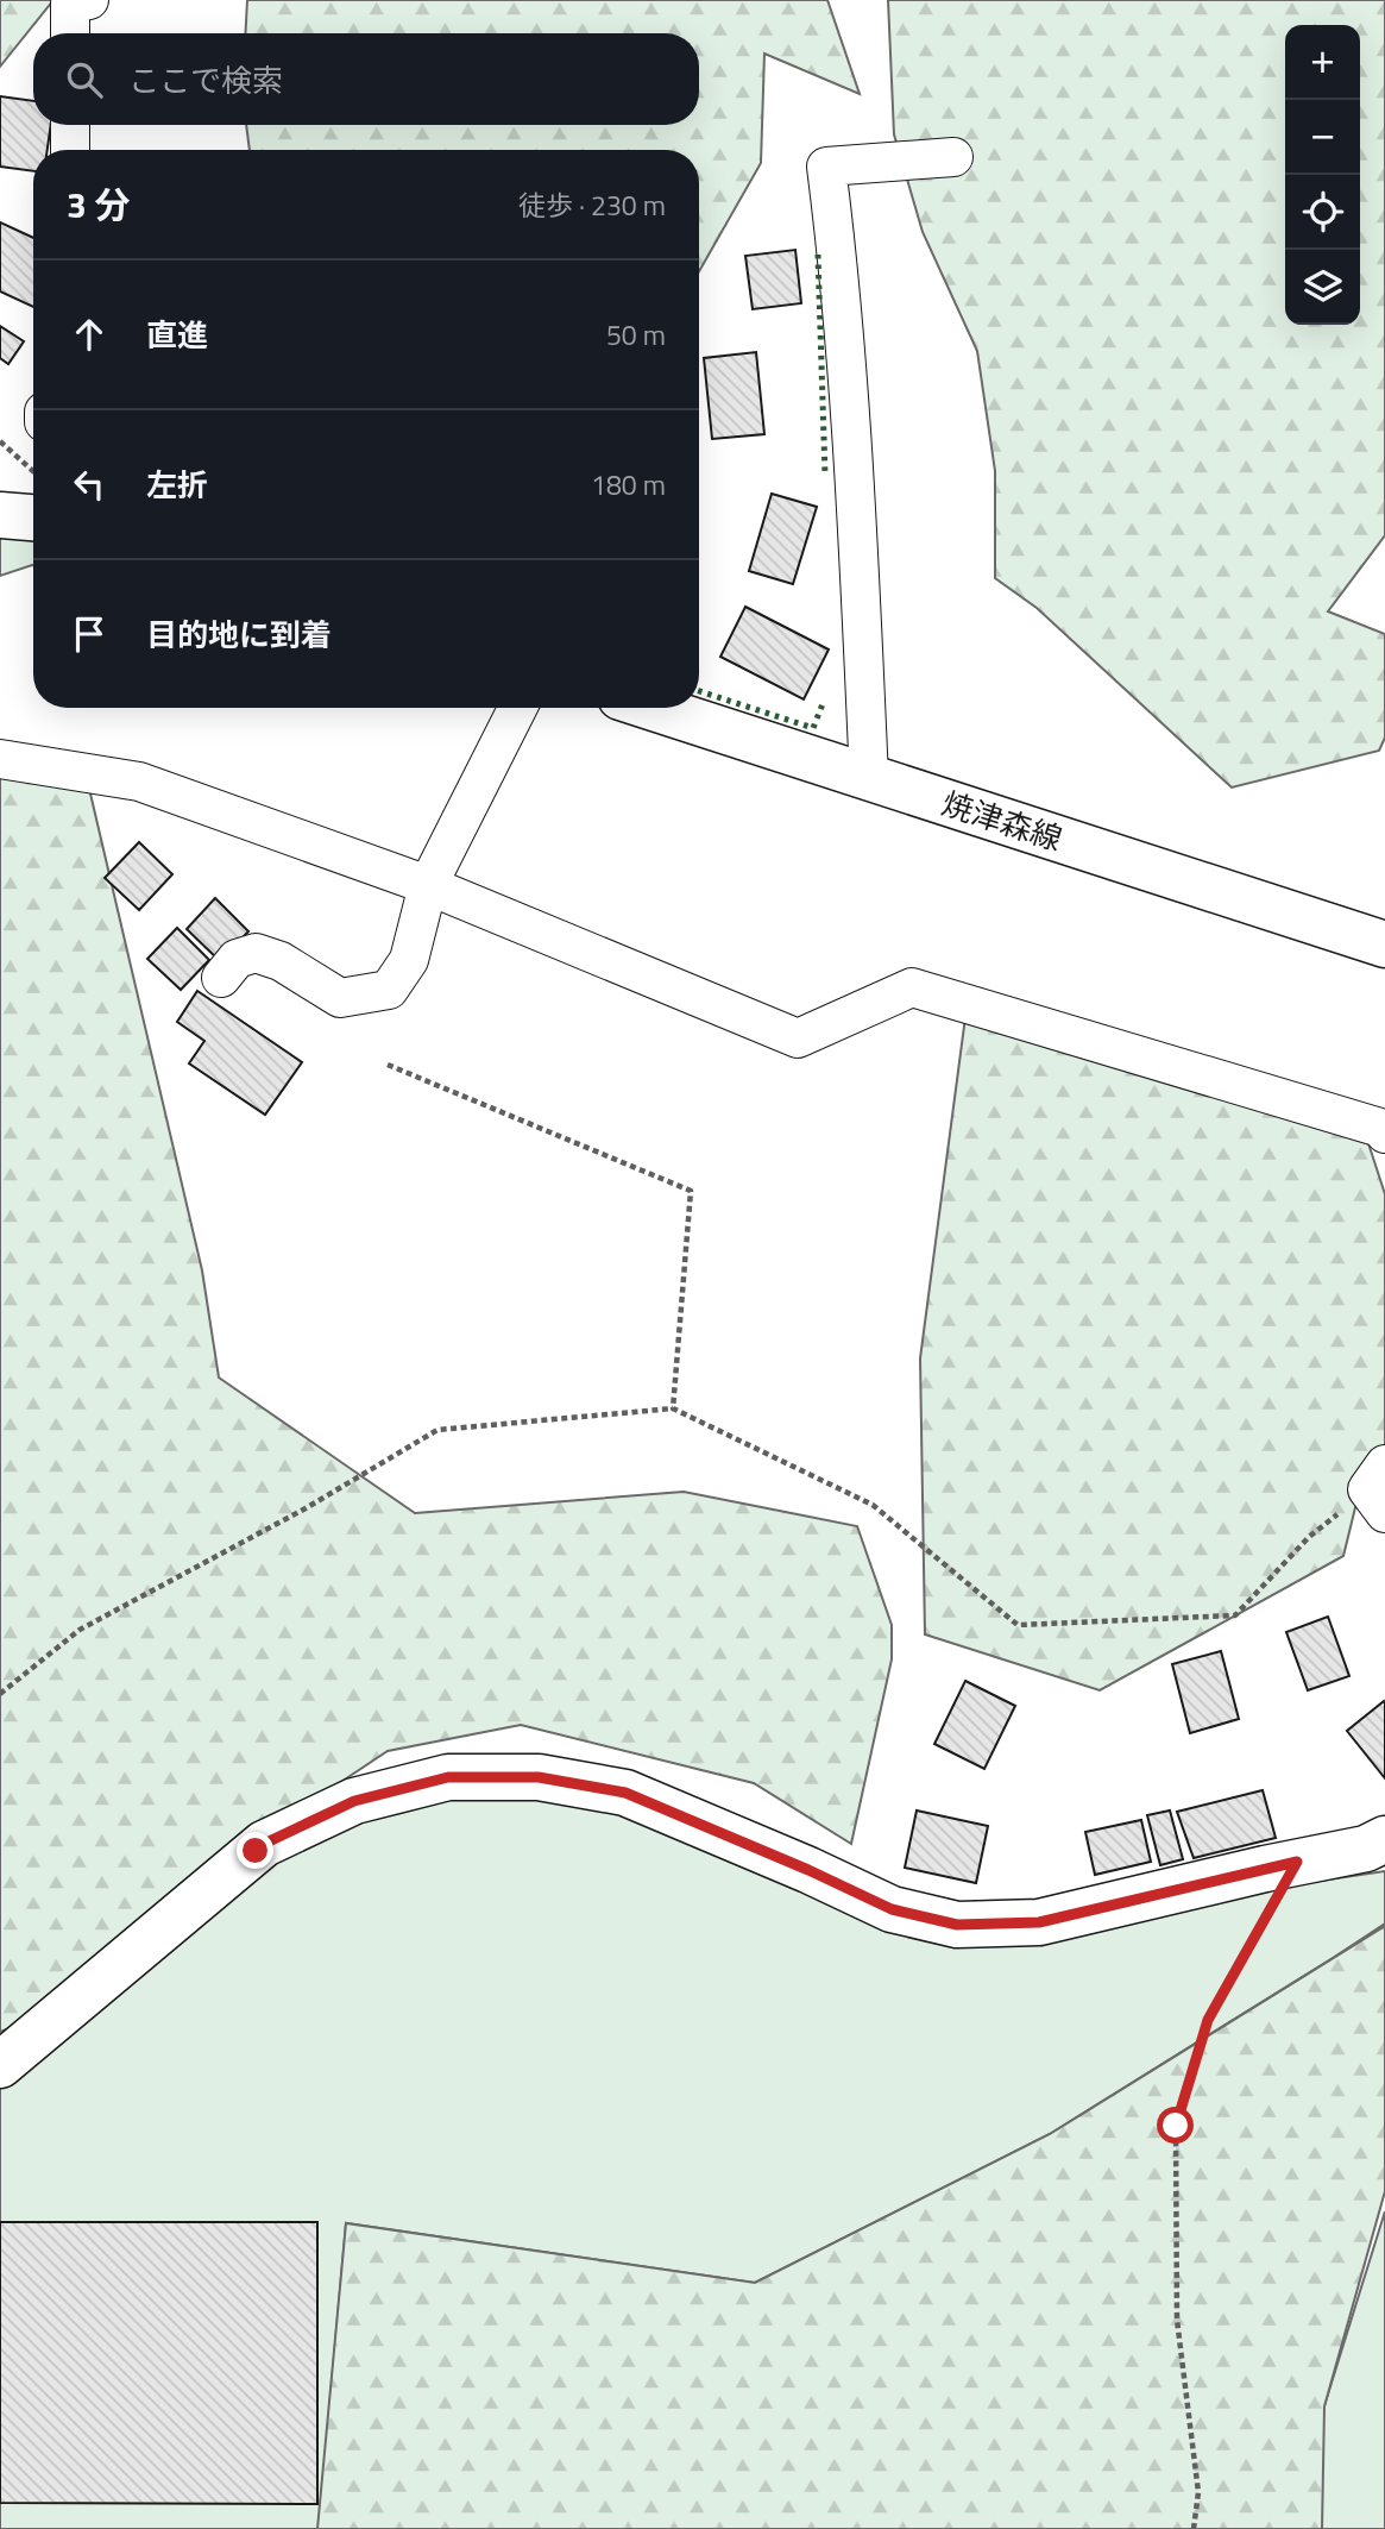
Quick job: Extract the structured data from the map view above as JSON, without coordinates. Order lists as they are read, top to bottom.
{
  "streets": {
    "street": ["焼津森線"]
  },
  "page": {
    "map_buttons": ["+", "−"],
    "search": "ここで検索",
    "heading": ["3 分", "徒歩 · 230 m"],
    "list": [
      ["直進", "50 m"],
      ["左折", "180 m"],
      "目的地に到着"
    ]
  }
}
